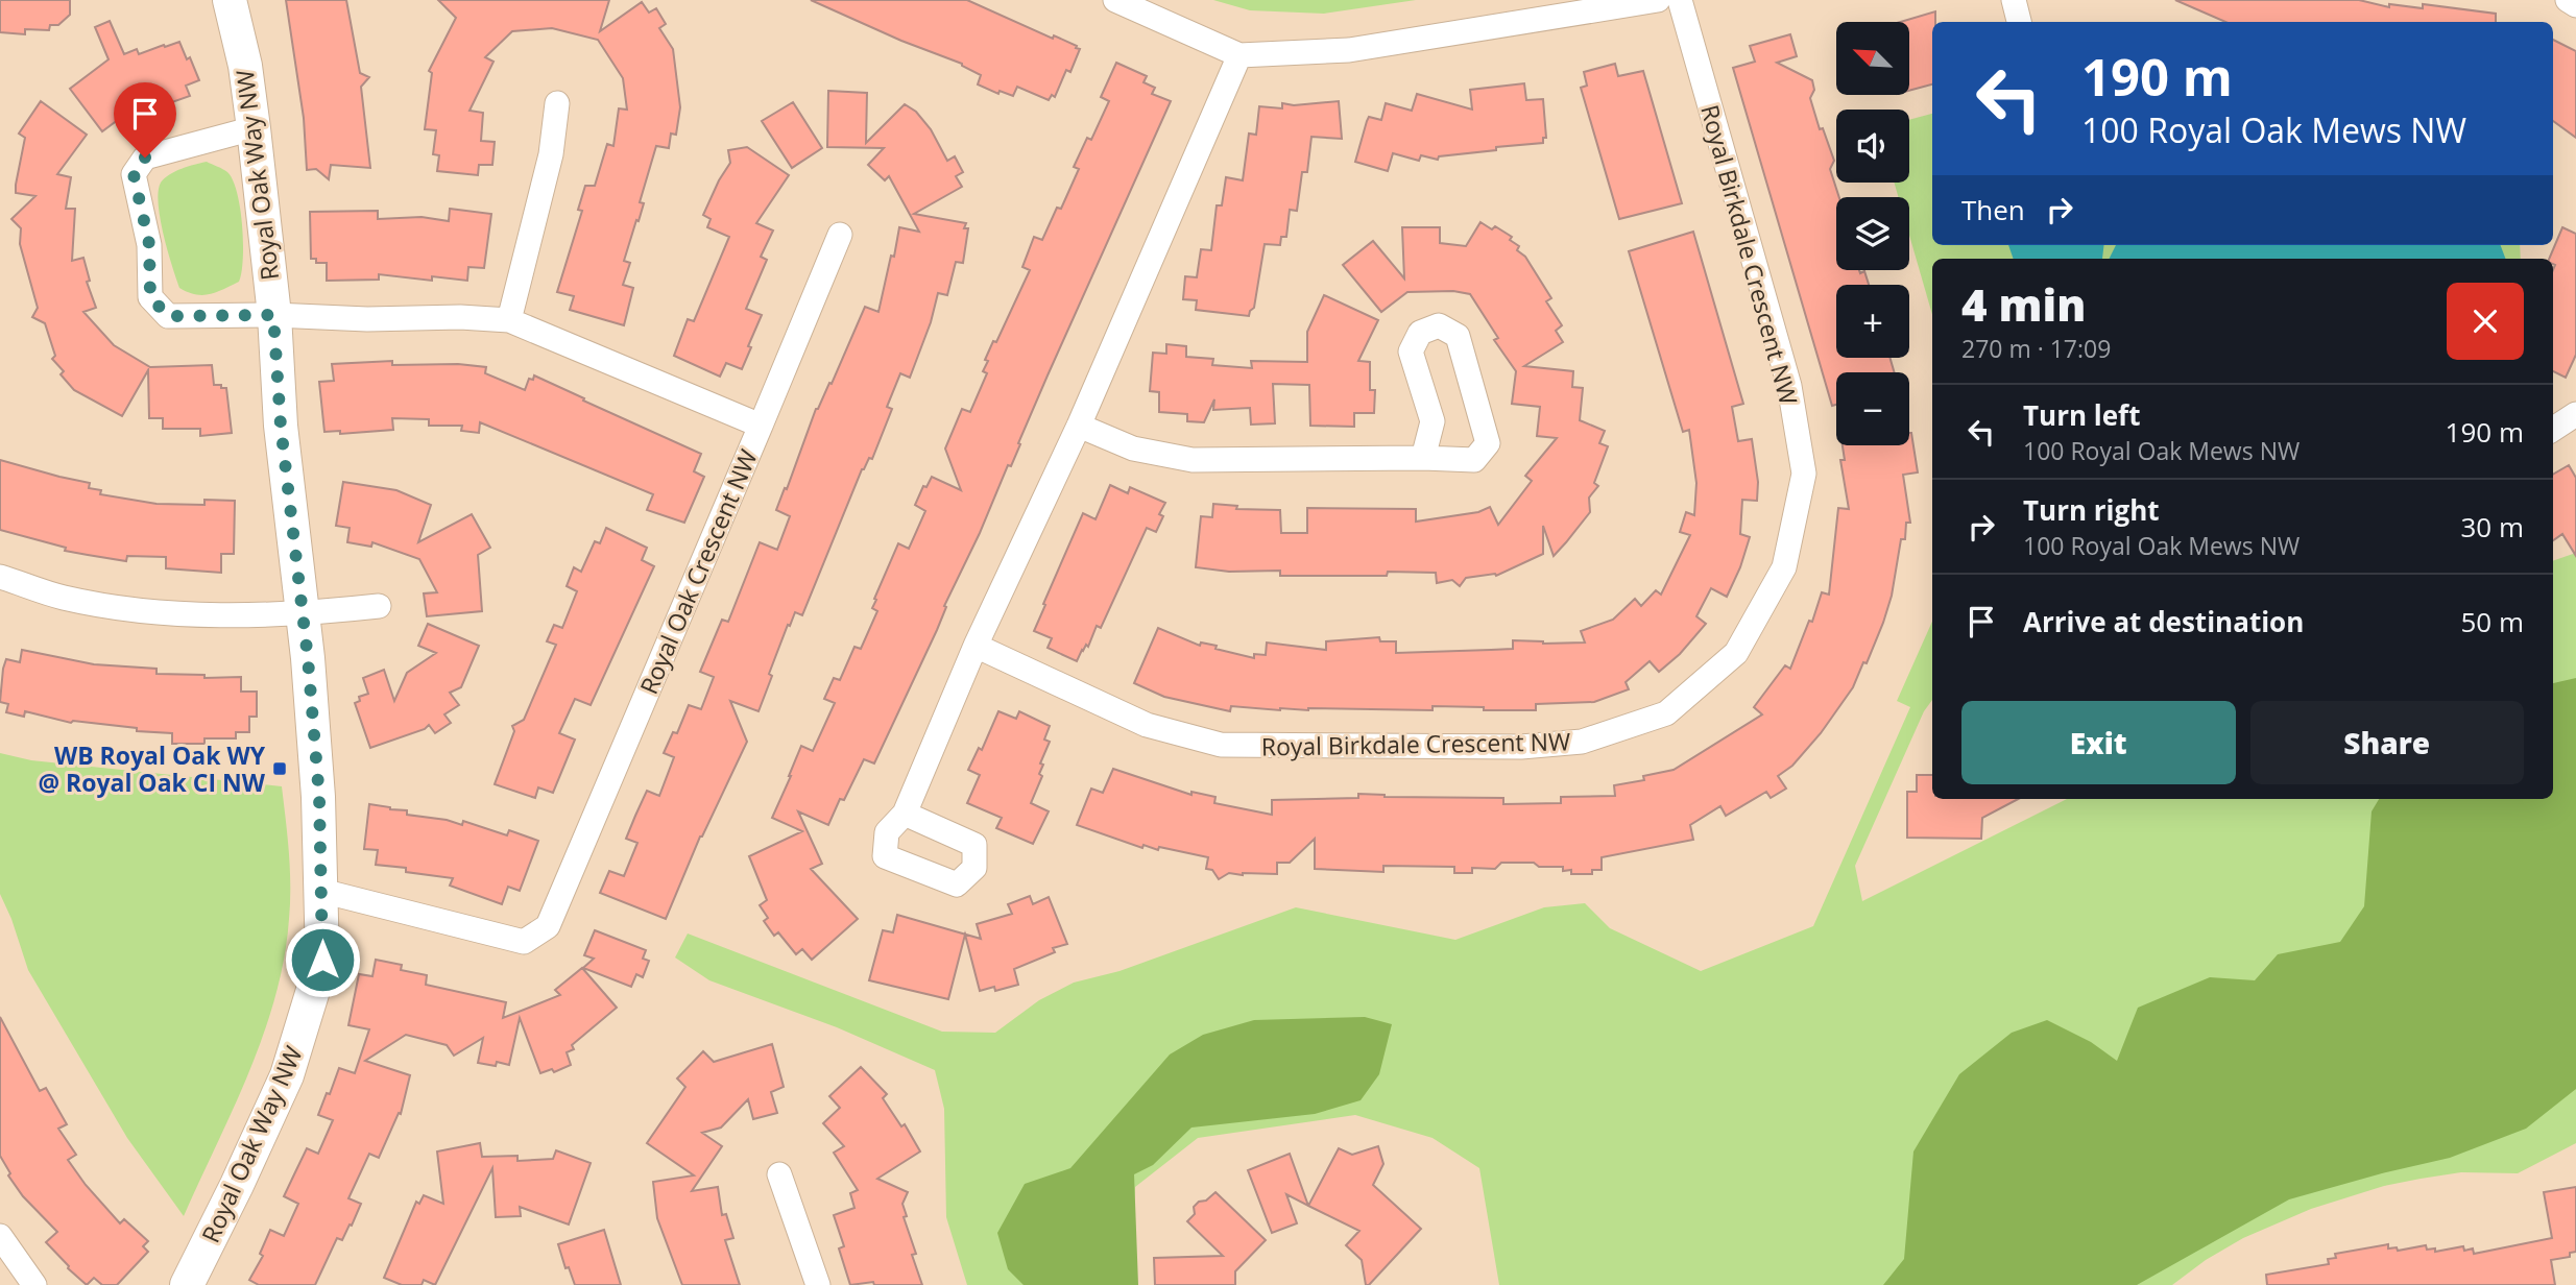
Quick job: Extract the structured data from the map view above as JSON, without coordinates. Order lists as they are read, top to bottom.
{
  "streets": {
    "street": ["Royal Oak Way NW", "Royal Birkdale Crescent NW", "Royal Oak Crescent NW"]
  },
  "crossings": [
    ["Royal Oak Way NW", "Royal Oak Crescent NW"]
  ],
  "places": {
    "transit": ["WB Royal Oak WY @ Royal Oak CI NW"]
  },
  "north": "top left",
  "page": {
    "map_buttons": ["+", "−"],
    "turn": ["190 m", "100 Royal Oak Mews NW"],
    "then": "Then",
    "heading": ["4 min", "270 m · 17:09"],
    "list": [
      {
        "name": "Turn left",
        "note": "100 Royal Oak Mews NW",
        "value": "190 m"
      },
      {
        "name": "Turn right",
        "note": "100 Royal Oak Mews NW",
        "value": "30 m"
      },
      {
        "name": "Arrive at destination",
        "value": "50 m"
      }
    ],
    "buttons": ["Exit", "Share"]
  }
}
